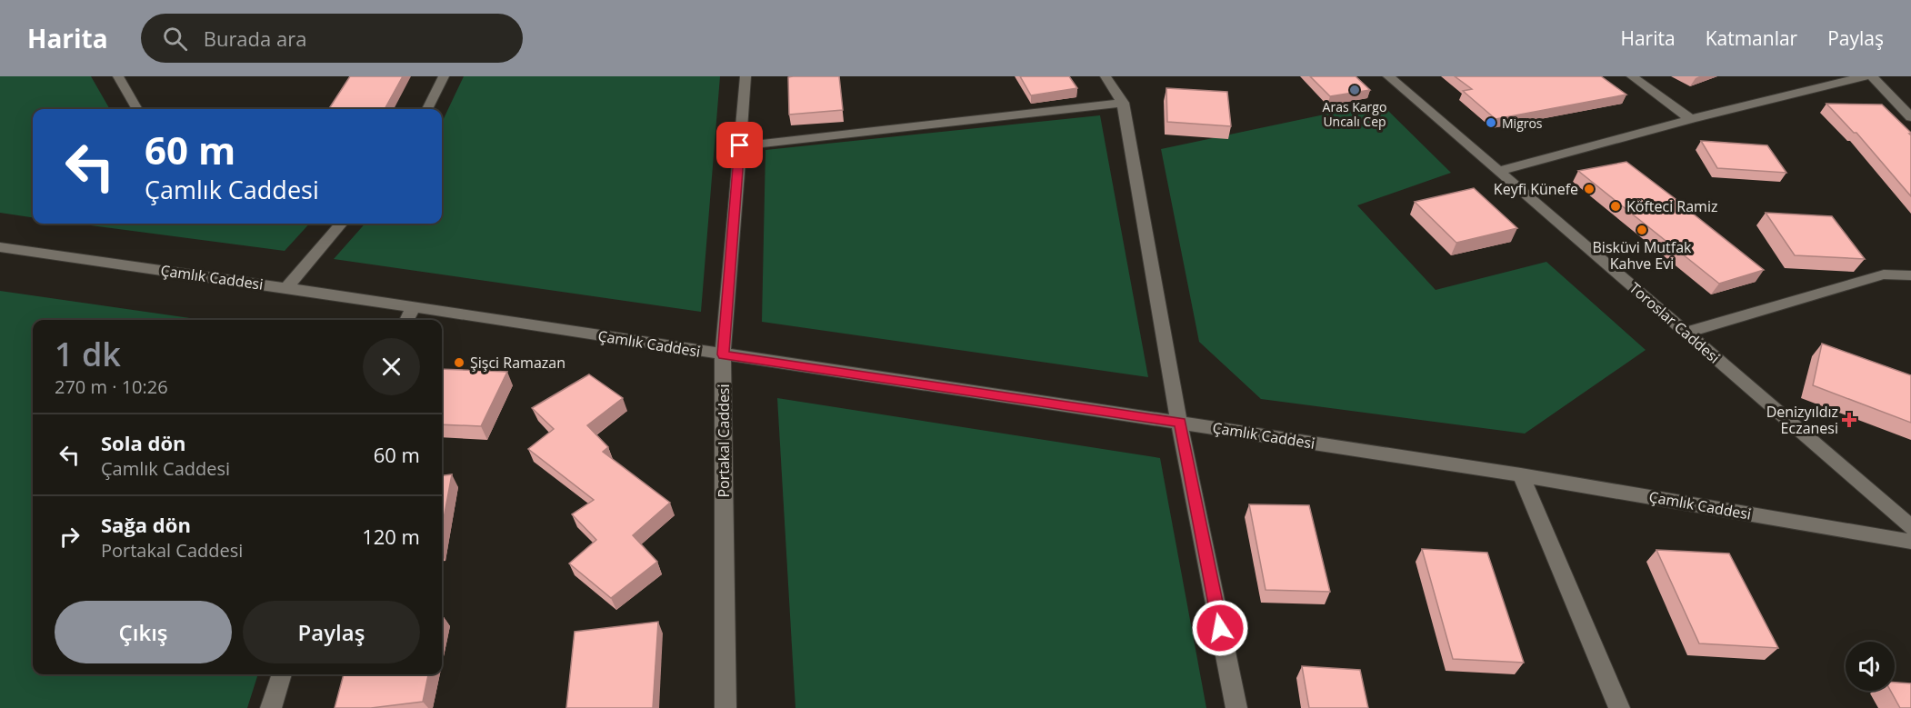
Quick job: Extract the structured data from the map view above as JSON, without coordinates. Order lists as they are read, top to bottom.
{
  "streets": {
    "street": ["Çamlık Caddesi", "Toroslar Caddesi", "Portakal Caddesi"]
  },
  "crossings": [
    ["Çamlık Caddesi", "Portakal Caddesi"]
  ],
  "places": {
    "other": [
      "Aras Kargo Uncalı Cep",
      "Migros",
      "Keyfi Künefe",
      "Köfteci Ramiz",
      "Bisküvi Mutfak Kahve Evi",
      "Şişci Ramazan"
    ],
    "health": ["Denizyıldız Eczanesi"]
  },
  "page": {
    "header": "Harita",
    "search": "Burada ara",
    "nav": ["Harita", "Katmanlar", "Paylaş"],
    "turn": ["60 m", "Çamlık Caddesi"],
    "heading": ["1 dk", "270 m · 10:26"],
    "list": [
      {
        "name": "Sola dön",
        "note": "Çamlık Caddesi",
        "value": "60 m"
      },
      {
        "name": "Sağa dön",
        "note": "Portakal Caddesi",
        "value": "120 m"
      }
    ],
    "buttons": ["Çıkış", "Paylaş"]
  }
}
